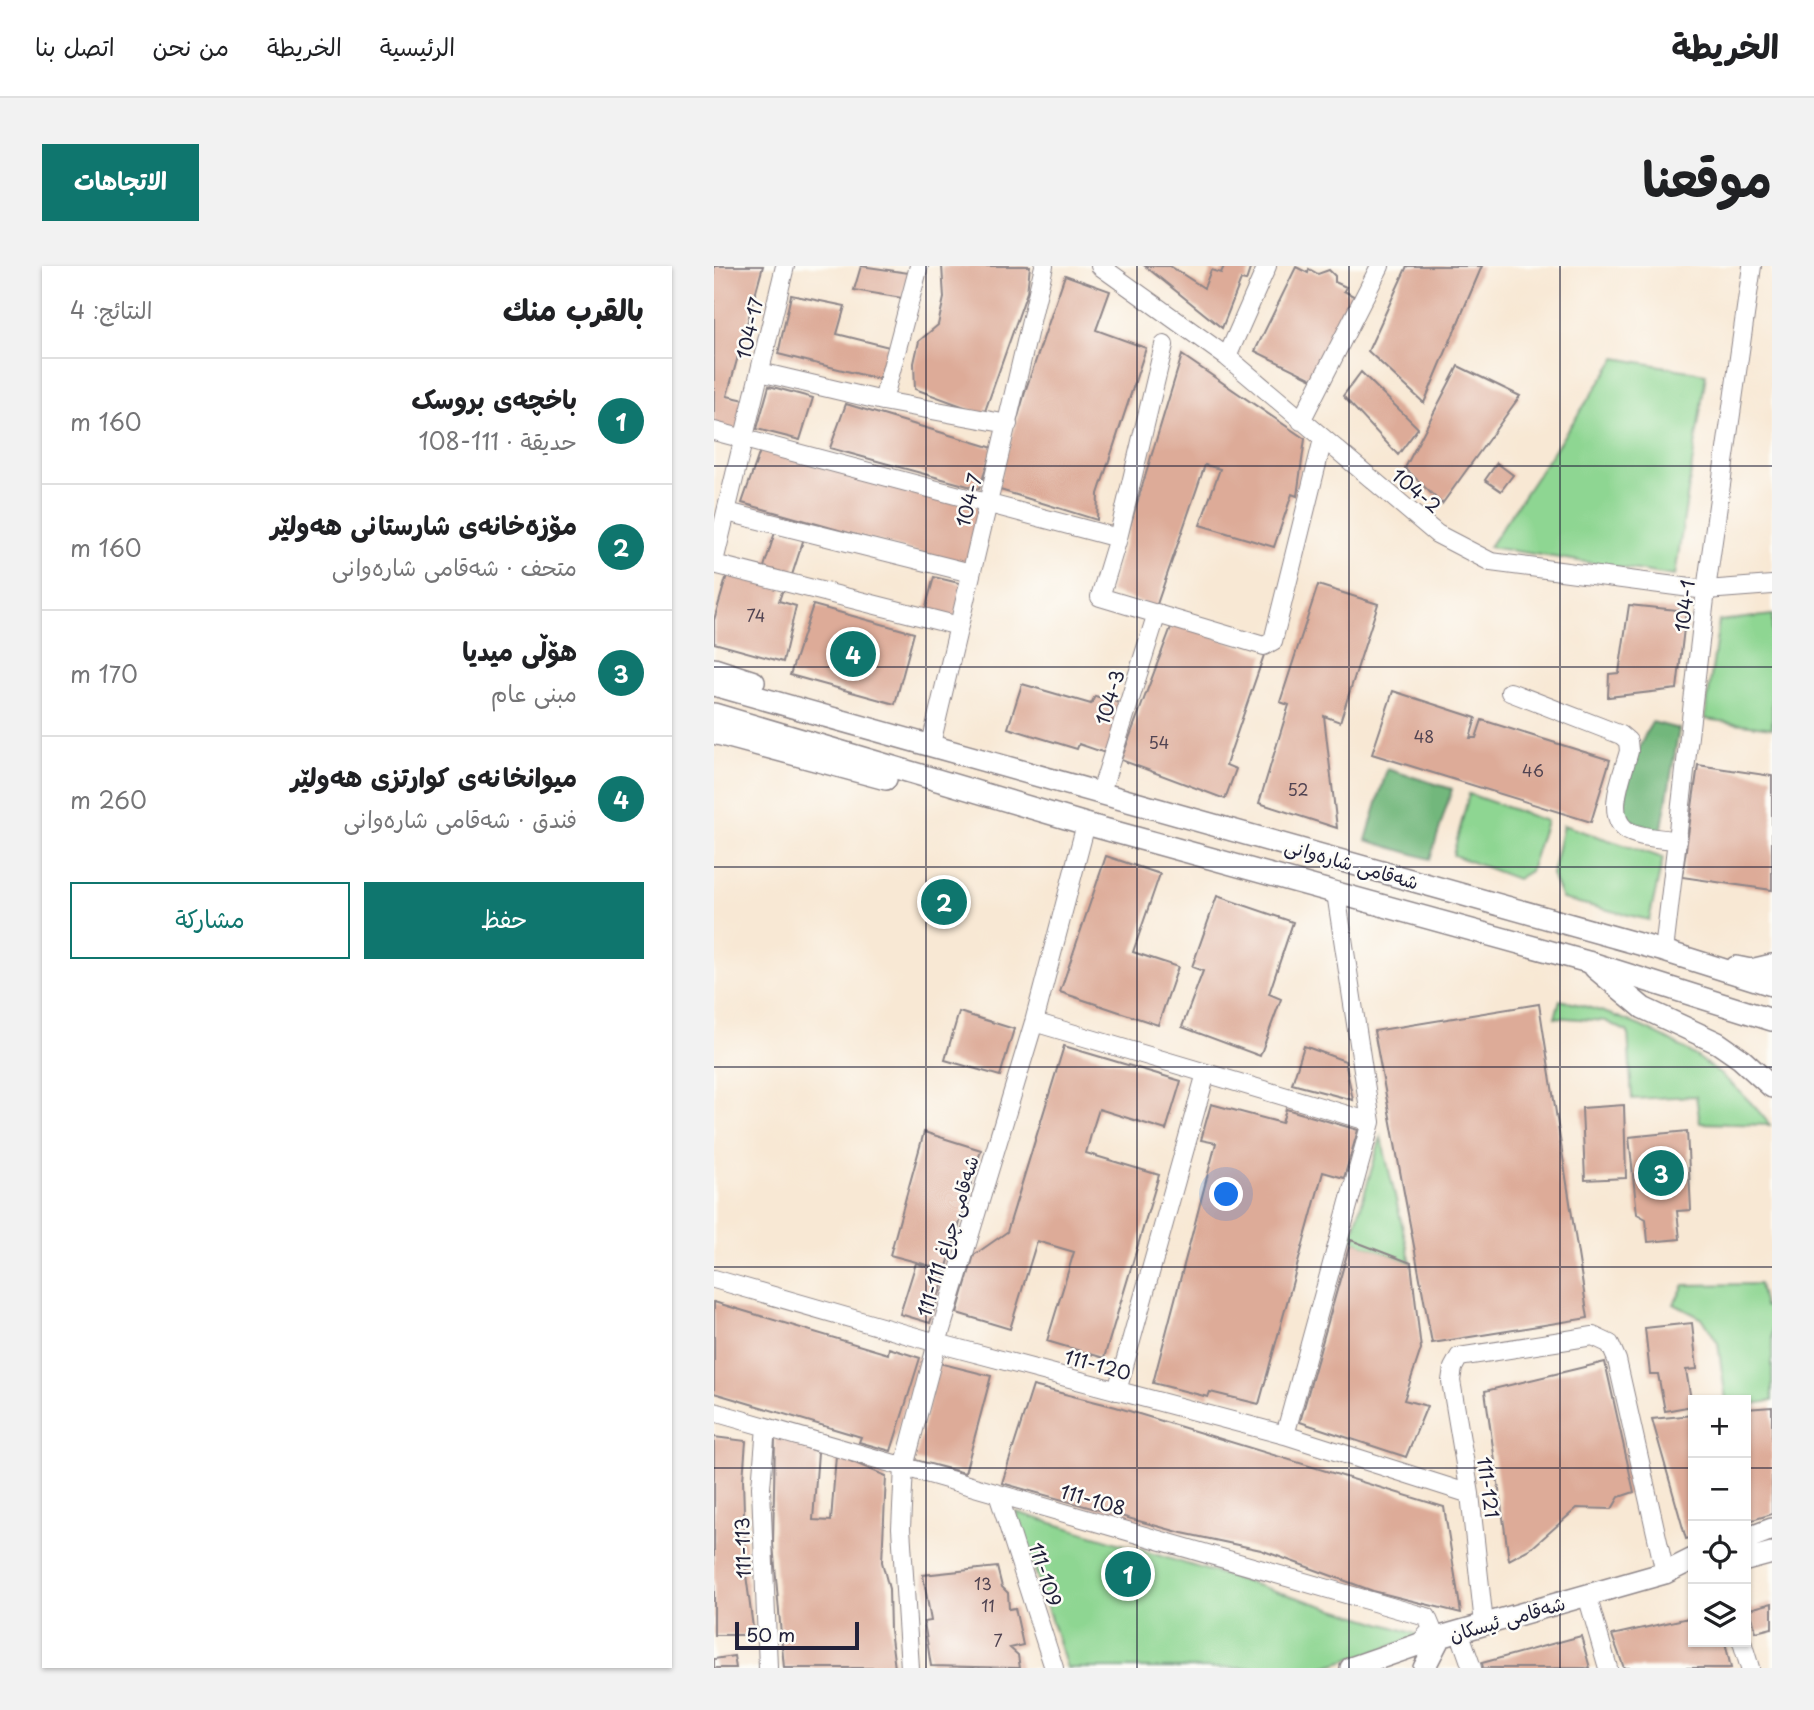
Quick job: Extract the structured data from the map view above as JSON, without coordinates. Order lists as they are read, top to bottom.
{
  "streets": {
    "main road": ["شەقامی شارەوانی", "شەقامی ئیسکان"],
    "street": [
      "104-17",
      "104-2",
      "104-7",
      "104-1",
      "104-3",
      "شەقامی چراغ 111-111",
      "111-120",
      "111-121",
      "111-108",
      "111-113",
      "111-109"
    ]
  },
  "crossings": [
    ["104-2", "104-1"],
    ["104-7", "شەقامی شارەوانی"],
    ["104-1", "شەقامی شارەوانی"],
    ["104-3", "شەقامی شارەوانی"],
    ["شەقامی شارەوانی", "شەقامی چراغ 111-111"],
    ["شەقامی چراغ 111-111", "111-120"],
    ["شەقامی چراغ 111-111", "111-108"],
    ["111-120", "111-121"],
    ["111-121", "شەقامی ئیسکان"],
    ["111-108", "111-113"],
    ["111-108", "111-109"],
    ["111-108", "شەقامی ئیسکان"]
  ],
  "house_numbers": [
    "74",
    "48",
    "54",
    "46",
    "52",
    "13",
    "11",
    "7"
  ],
  "scale_bar": "50 m",
  "page": {
    "header": "الخريطة",
    "nav": [
      "الرئيسية",
      "الخريطة",
      "من نحن",
      "اتصل بنا"
    ],
    "title": "موقعنا",
    "buttons": [
      "الاتجاهات",
      ["حفظ", "مشاركة"]
    ],
    "heading": ["بالقرب منك", "النتائج: 4"],
    "list": [
      {
        "mark": "1",
        "name": "باخچەی بروسک",
        "note": "حديقة · 111-108",
        "value": "160 m"
      },
      {
        "mark": "2",
        "name": "مۆزەخانەی شارستانی هەولێر",
        "note": "متحف · شەقامی شارەوانی",
        "value": "160 m"
      },
      {
        "mark": "3",
        "name": "هۆڵی میدیا",
        "note": "مبنى عام",
        "value": "170 m"
      },
      {
        "mark": "4",
        "name": "میوانخانەی کوارتزی هەولێر",
        "note": "فندق · شەقامی شارەوانی",
        "value": "260 m"
      }
    ],
    "pins": [
      "4",
      "2",
      "3",
      "1"
    ],
    "map_buttons": ["+", "−"],
    "scale": "50 m"
  }
}
